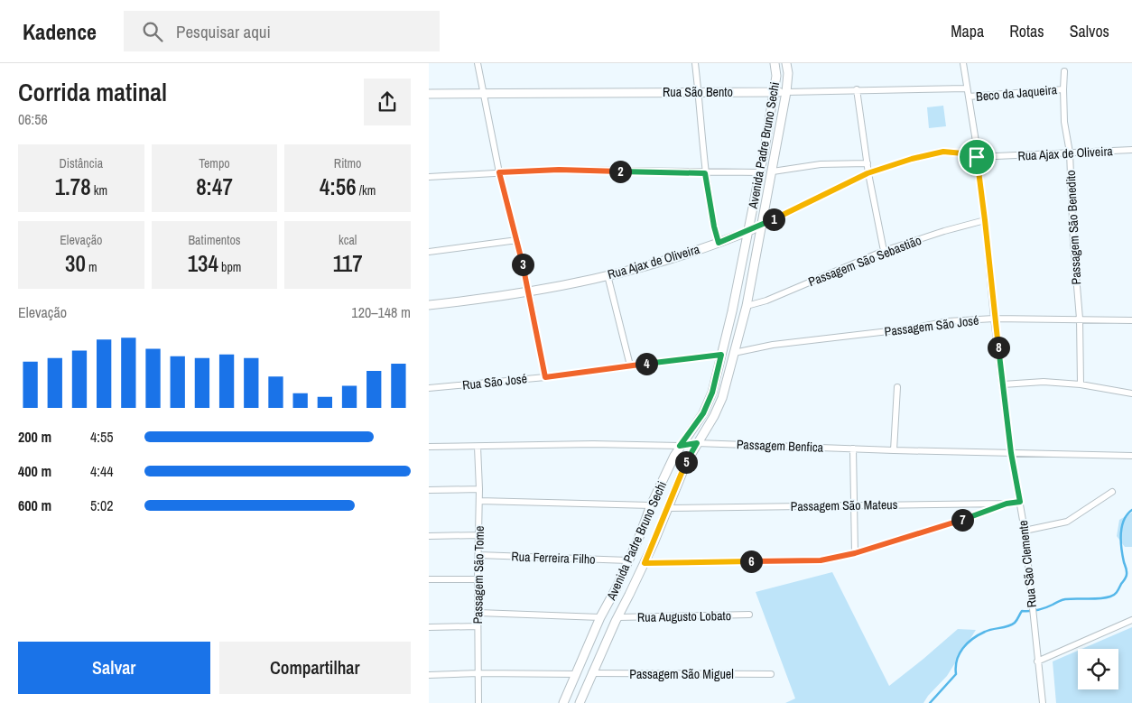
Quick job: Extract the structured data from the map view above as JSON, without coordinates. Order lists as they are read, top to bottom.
{
  "streets": {
    "main road": ["Rua São Bento", "Avenida Padre Bruno Sechi", "Rua Ajax de Oliveira"],
    "street": [
      "Beco da Jaqueira",
      "Passagem São Benedito",
      "Passagem São Sebastião",
      "Passagem São José",
      "Rua São José",
      "Passagem Benfica",
      "Passagem São Mateus",
      "Rua Ferreira Filho",
      "Rua São Clemente",
      "Passagem São Tome",
      "Rua Augusto Lobato",
      "Passagem São Miguel"
    ]
  },
  "crossings": [
    ["Rua São Bento", "Avenida Padre Bruno Sechi"],
    ["Rua São Bento", "Rua São Clemente"],
    ["Beco da Jaqueira", "Passagem São Benedito"],
    ["Beco da Jaqueira", "Rua São Clemente"],
    ["Avenida Padre Bruno Sechi", "Rua Ajax de Oliveira"],
    ["Avenida Padre Bruno Sechi", "Passagem São Sebastião"],
    ["Avenida Padre Bruno Sechi", "Passagem São José"],
    ["Avenida Padre Bruno Sechi", "Rua São José"],
    ["Avenida Padre Bruno Sechi", "Passagem Benfica"],
    ["Avenida Padre Bruno Sechi", "Passagem São Mateus"],
    ["Avenida Padre Bruno Sechi", "Rua Ferreira Filho"],
    ["Avenida Padre Bruno Sechi", "Rua Augusto Lobato"],
    ["Avenida Padre Bruno Sechi", "Passagem São Miguel"],
    ["Rua Ajax de Oliveira", "Passagem São Benedito"],
    ["Rua Ajax de Oliveira", "Rua São Clemente"],
    ["Passagem São Benedito", "Passagem São José"],
    ["Passagem São Sebastião", "Rua São Clemente"],
    ["Passagem São José", "Rua São Clemente"],
    ["Passagem Benfica", "Rua São Clemente"],
    ["Passagem Benfica", "Passagem São Tome"],
    ["Passagem São Mateus", "Rua São Clemente"],
    ["Rua Ferreira Filho", "Passagem São Tome"]
  ],
  "page": {
    "header": "Kadence",
    "search": "Pesquisar aqui",
    "nav": ["Mapa", "Rotas", "Salvos"],
    "heading": ["Corrida matinal", "06:56"],
    "stats": [
      ["Distância", "1.78 km"],
      ["Tempo", "8:47"],
      ["Ritmo", "4:56 /km"],
      ["Elevação", "30 m"],
      ["Batimentos", "134 bpm"],
      ["kcal", "117"]
    ],
    "pins": [
      "2",
      "1",
      "3",
      "8",
      "4",
      "5",
      "7",
      "6"
    ],
    "chart": ["Elevação", "120–148 m"],
    "list": [
      {
        "name": "200 m",
        "note": "4:55"
      },
      {
        "name": "400 m",
        "note": "4:44"
      },
      {
        "name": "600 m",
        "note": "5:02"
      }
    ],
    "buttons": ["Salvar", "Compartilhar"]
  }
}
